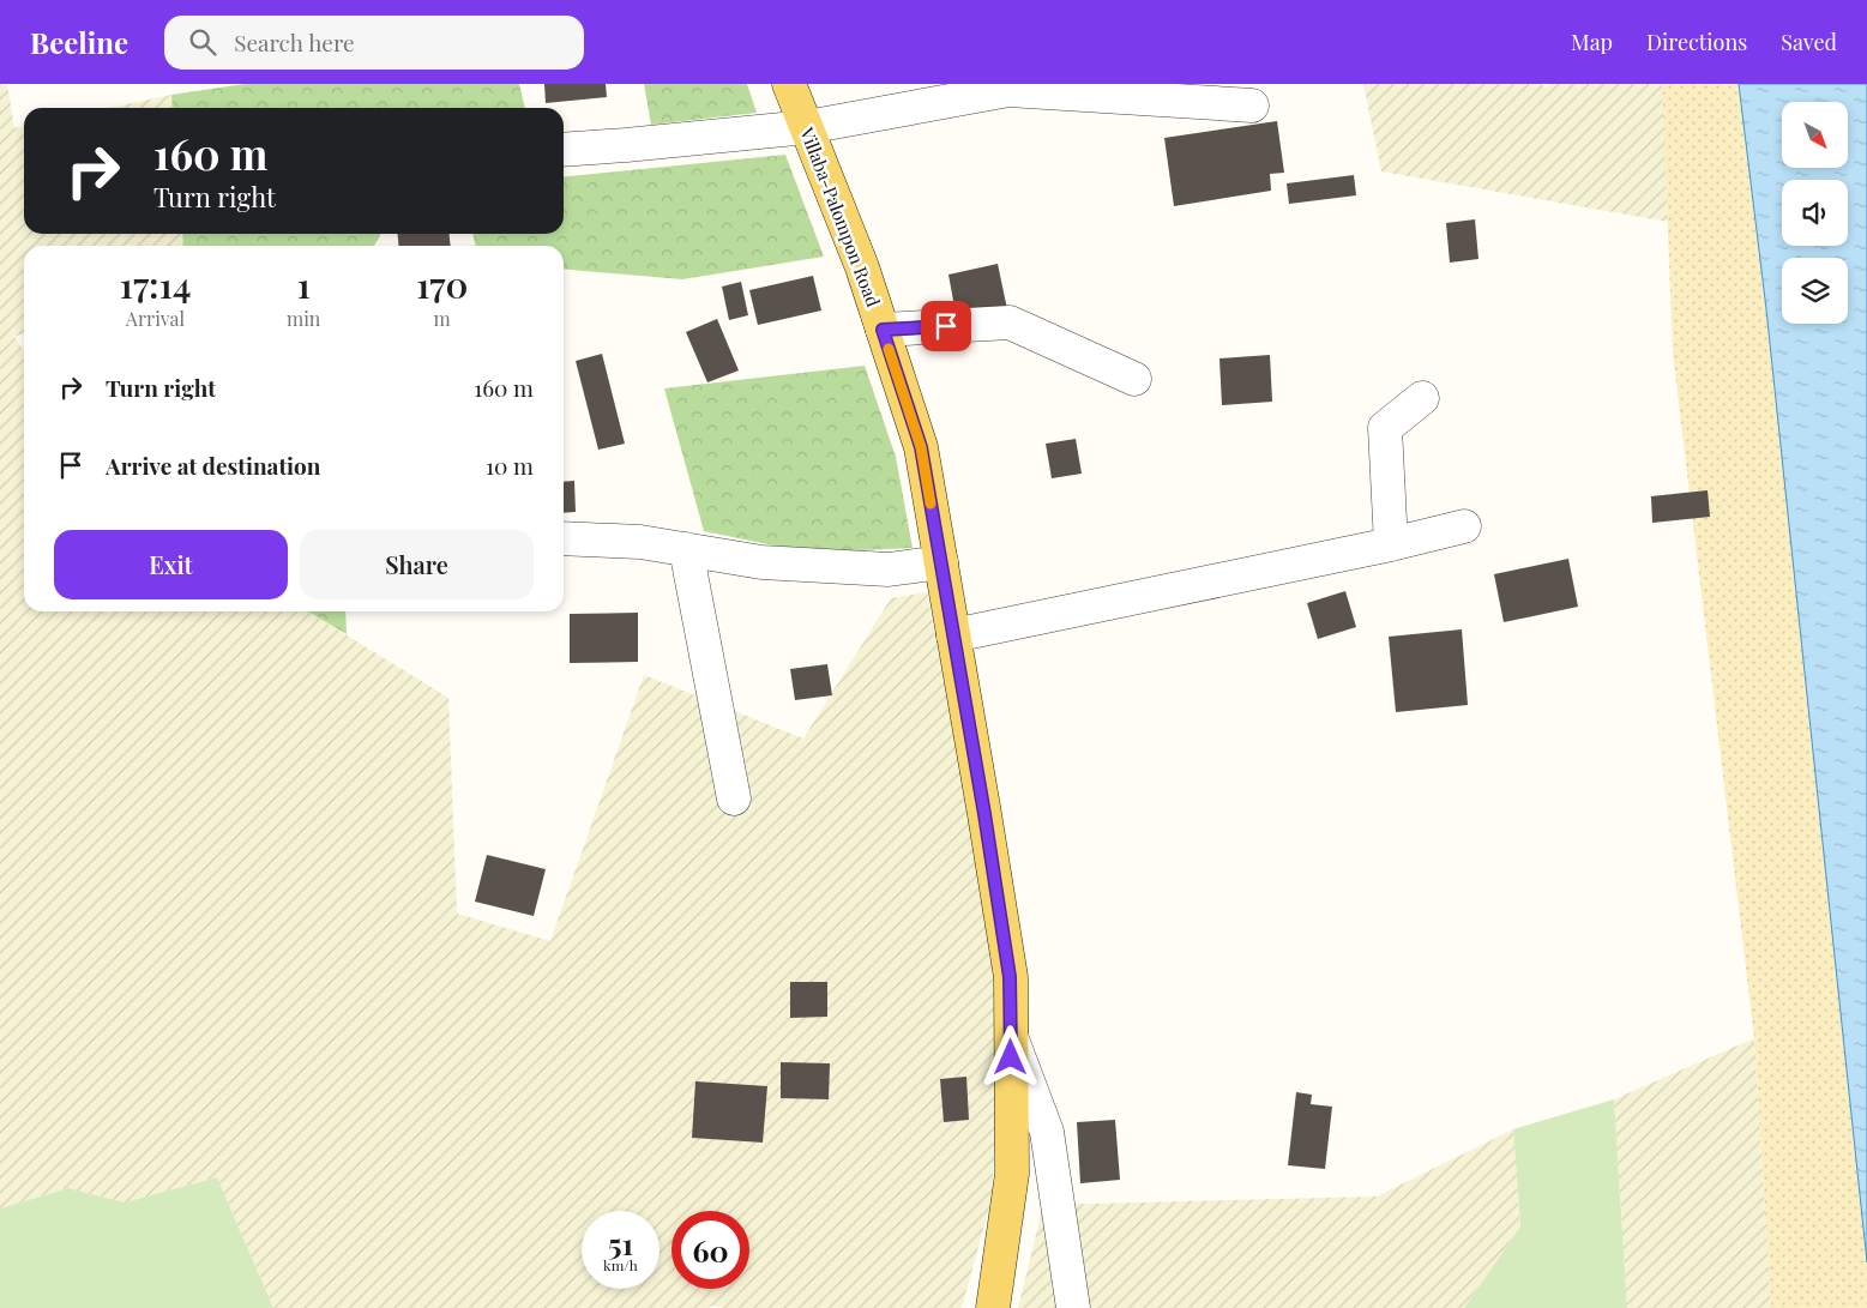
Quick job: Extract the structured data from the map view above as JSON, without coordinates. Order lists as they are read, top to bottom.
{
  "streets": {
    "main road": ["Villaba-Palompon Road"]
  },
  "north": "bottom right",
  "page": {
    "header": "Beeline",
    "search": "Search here",
    "nav": ["Map", "Directions", "Saved"],
    "turn": ["160 m", "Turn right"],
    "eta": [
      "17:14",
      "Arrival",
      "1",
      "min",
      "170",
      "m"
    ],
    "list": [
      {
        "name": "Turn right",
        "value": "160 m"
      },
      {
        "name": "Arrive at destination",
        "value": "10 m"
      }
    ],
    "buttons": ["Exit", "Share"],
    "speed": "51 km/h",
    "limit": "60"
  }
}
